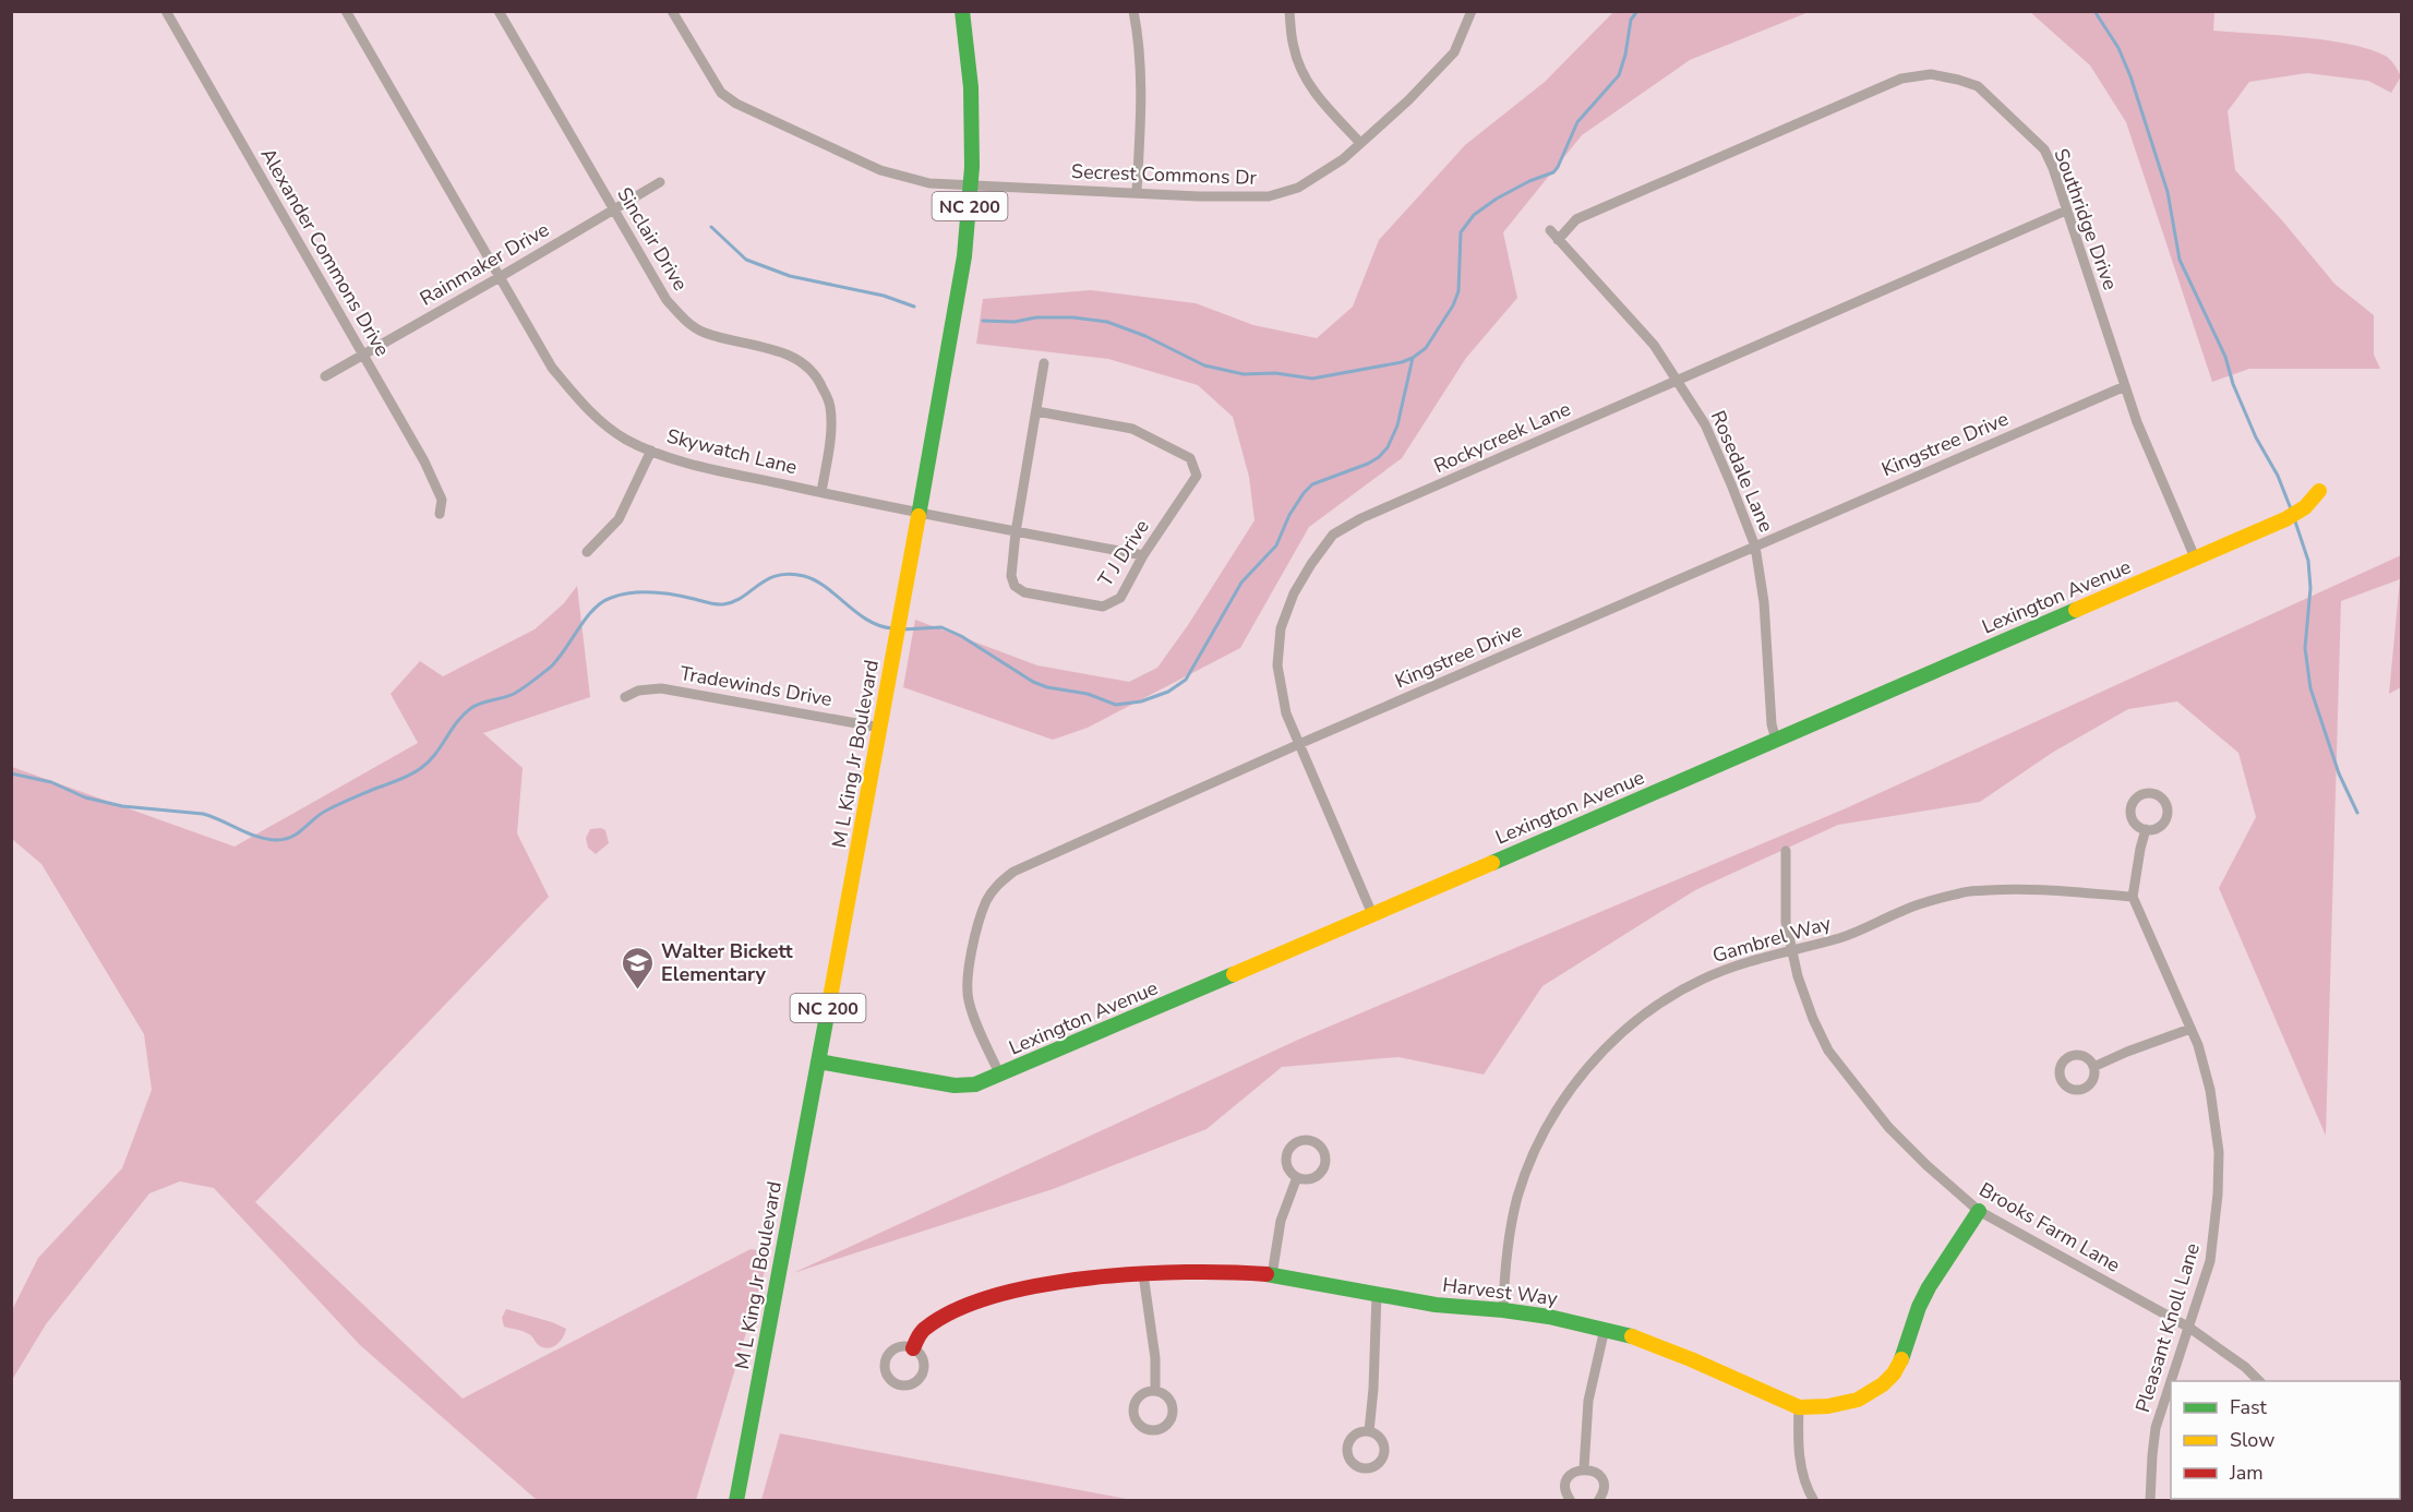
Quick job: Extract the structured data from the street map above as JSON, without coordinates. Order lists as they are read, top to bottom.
{
  "streets": {
    "street": [
      "Secrest Commons Dr",
      "NC 200",
      "Southridge Drive",
      "Sinclair Drive",
      "Alexander Commons Drive",
      "Rainmaker Drive",
      "Rockycreek Lane",
      "Kingstree Drive",
      "Skywatch Lane",
      "Rosedale Lane",
      "T J Drive",
      "Lexington Avenue",
      "Tradewinds Drive",
      "M L King Jr Boulevard",
      "Gambrel Way",
      "Brooks Farm Lane",
      "Harvest Way",
      "Pleasant Knoll Lane"
    ]
  },
  "crossings": [
    ["Secrest Commons Dr", "M L King Jr Boulevard"],
    ["Southridge Drive", "Rockycreek Lane"],
    ["Southridge Drive", "Kingstree Drive"],
    ["Southridge Drive", "Rosedale Lane"],
    ["Southridge Drive", "Lexington Avenue"],
    ["Sinclair Drive", "Rainmaker Drive"],
    ["Sinclair Drive", "Skywatch Lane"],
    ["Alexander Commons Drive", "Rainmaker Drive"],
    ["Rainmaker Drive", "Skywatch Lane"],
    ["Rockycreek Lane", "Kingstree Drive"],
    ["Rockycreek Lane", "Rosedale Lane"],
    ["Rockycreek Lane", "Lexington Avenue"],
    ["Kingstree Drive", "Rosedale Lane"],
    ["Kingstree Drive", "Lexington Avenue"],
    ["Skywatch Lane", "T J Drive"],
    ["Skywatch Lane", "M L King Jr Boulevard"],
    ["Rosedale Lane", "Lexington Avenue"],
    ["Lexington Avenue", "M L King Jr Boulevard"],
    ["Tradewinds Drive", "M L King Jr Boulevard"],
    ["Gambrel Way", "Brooks Farm Lane"],
    ["Gambrel Way", "Harvest Way"],
    ["Gambrel Way", "Pleasant Knoll Lane"],
    ["Brooks Farm Lane", "Harvest Way"],
    ["Brooks Farm Lane", "Pleasant Knoll Lane"]
  ],
  "places": {
    "school or university": ["Walter Bickett Elementary"]
  },
  "legend": ["Fast", "Slow", "Jam"]
}
